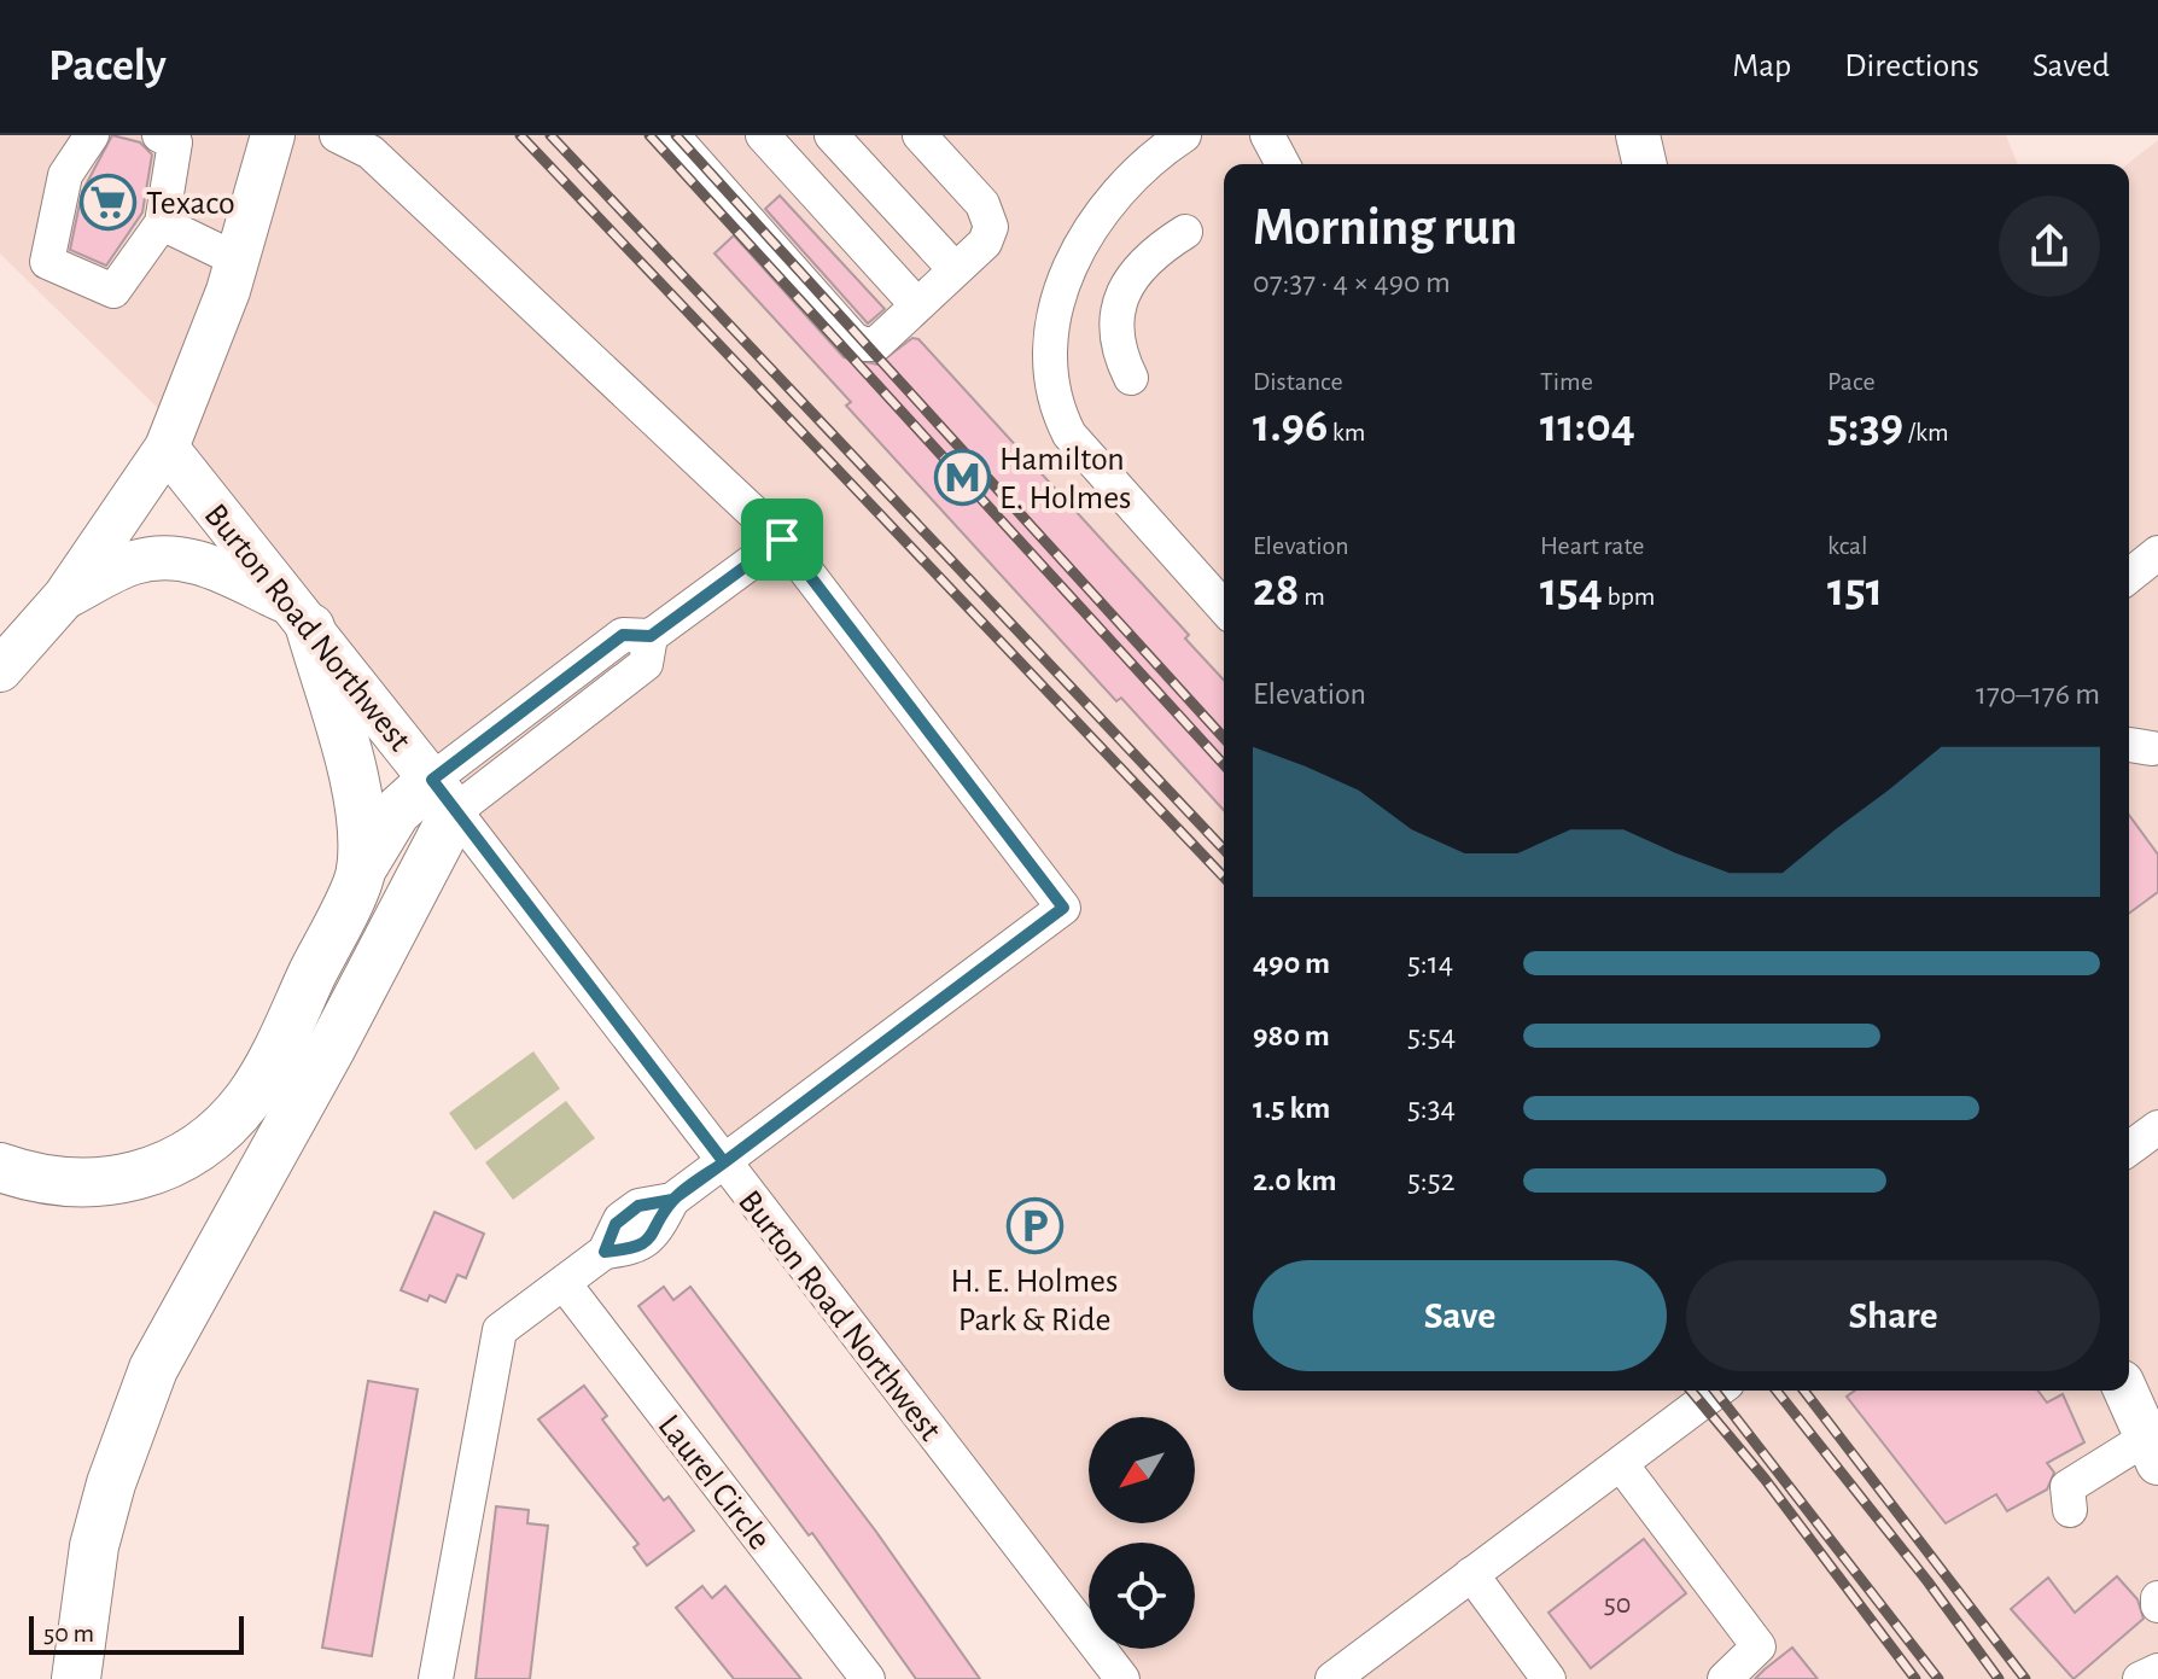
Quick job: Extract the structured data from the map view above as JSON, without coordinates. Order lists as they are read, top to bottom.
{
  "streets": {
    "main road": ["Burton Road Northwest"],
    "street": ["Laurel Circle"]
  },
  "places": {
    "supermarket": ["Texaco"],
    "metro station": ["Hamilton E. Holmes"],
    "parking": ["H. E. Holmes Park & Ride"]
  },
  "house_numbers": ["50"],
  "scale_bar": "50 m",
  "north": "bottom left",
  "page": {
    "header": "Pacely",
    "nav": ["Map", "Directions", "Saved"],
    "heading": ["Morning run", "07:37 · 4 × 490 m"],
    "stats": [
      ["Distance", "1.96 km"],
      ["Time", "11:04"],
      ["Pace", "5:39 /km"],
      ["Elevation", "28 m"],
      ["Heart rate", "154 bpm"],
      ["kcal", "151"]
    ],
    "chart": ["Elevation", "170–176 m"],
    "list": [
      {
        "name": "490 m",
        "note": "5:14"
      },
      {
        "name": "980 m",
        "note": "5:54"
      },
      {
        "name": "1.5 km",
        "note": "5:34"
      },
      {
        "name": "2.0 km",
        "note": "5:52"
      }
    ],
    "buttons": ["Save", "Share"],
    "scale": "50 m"
  }
}
